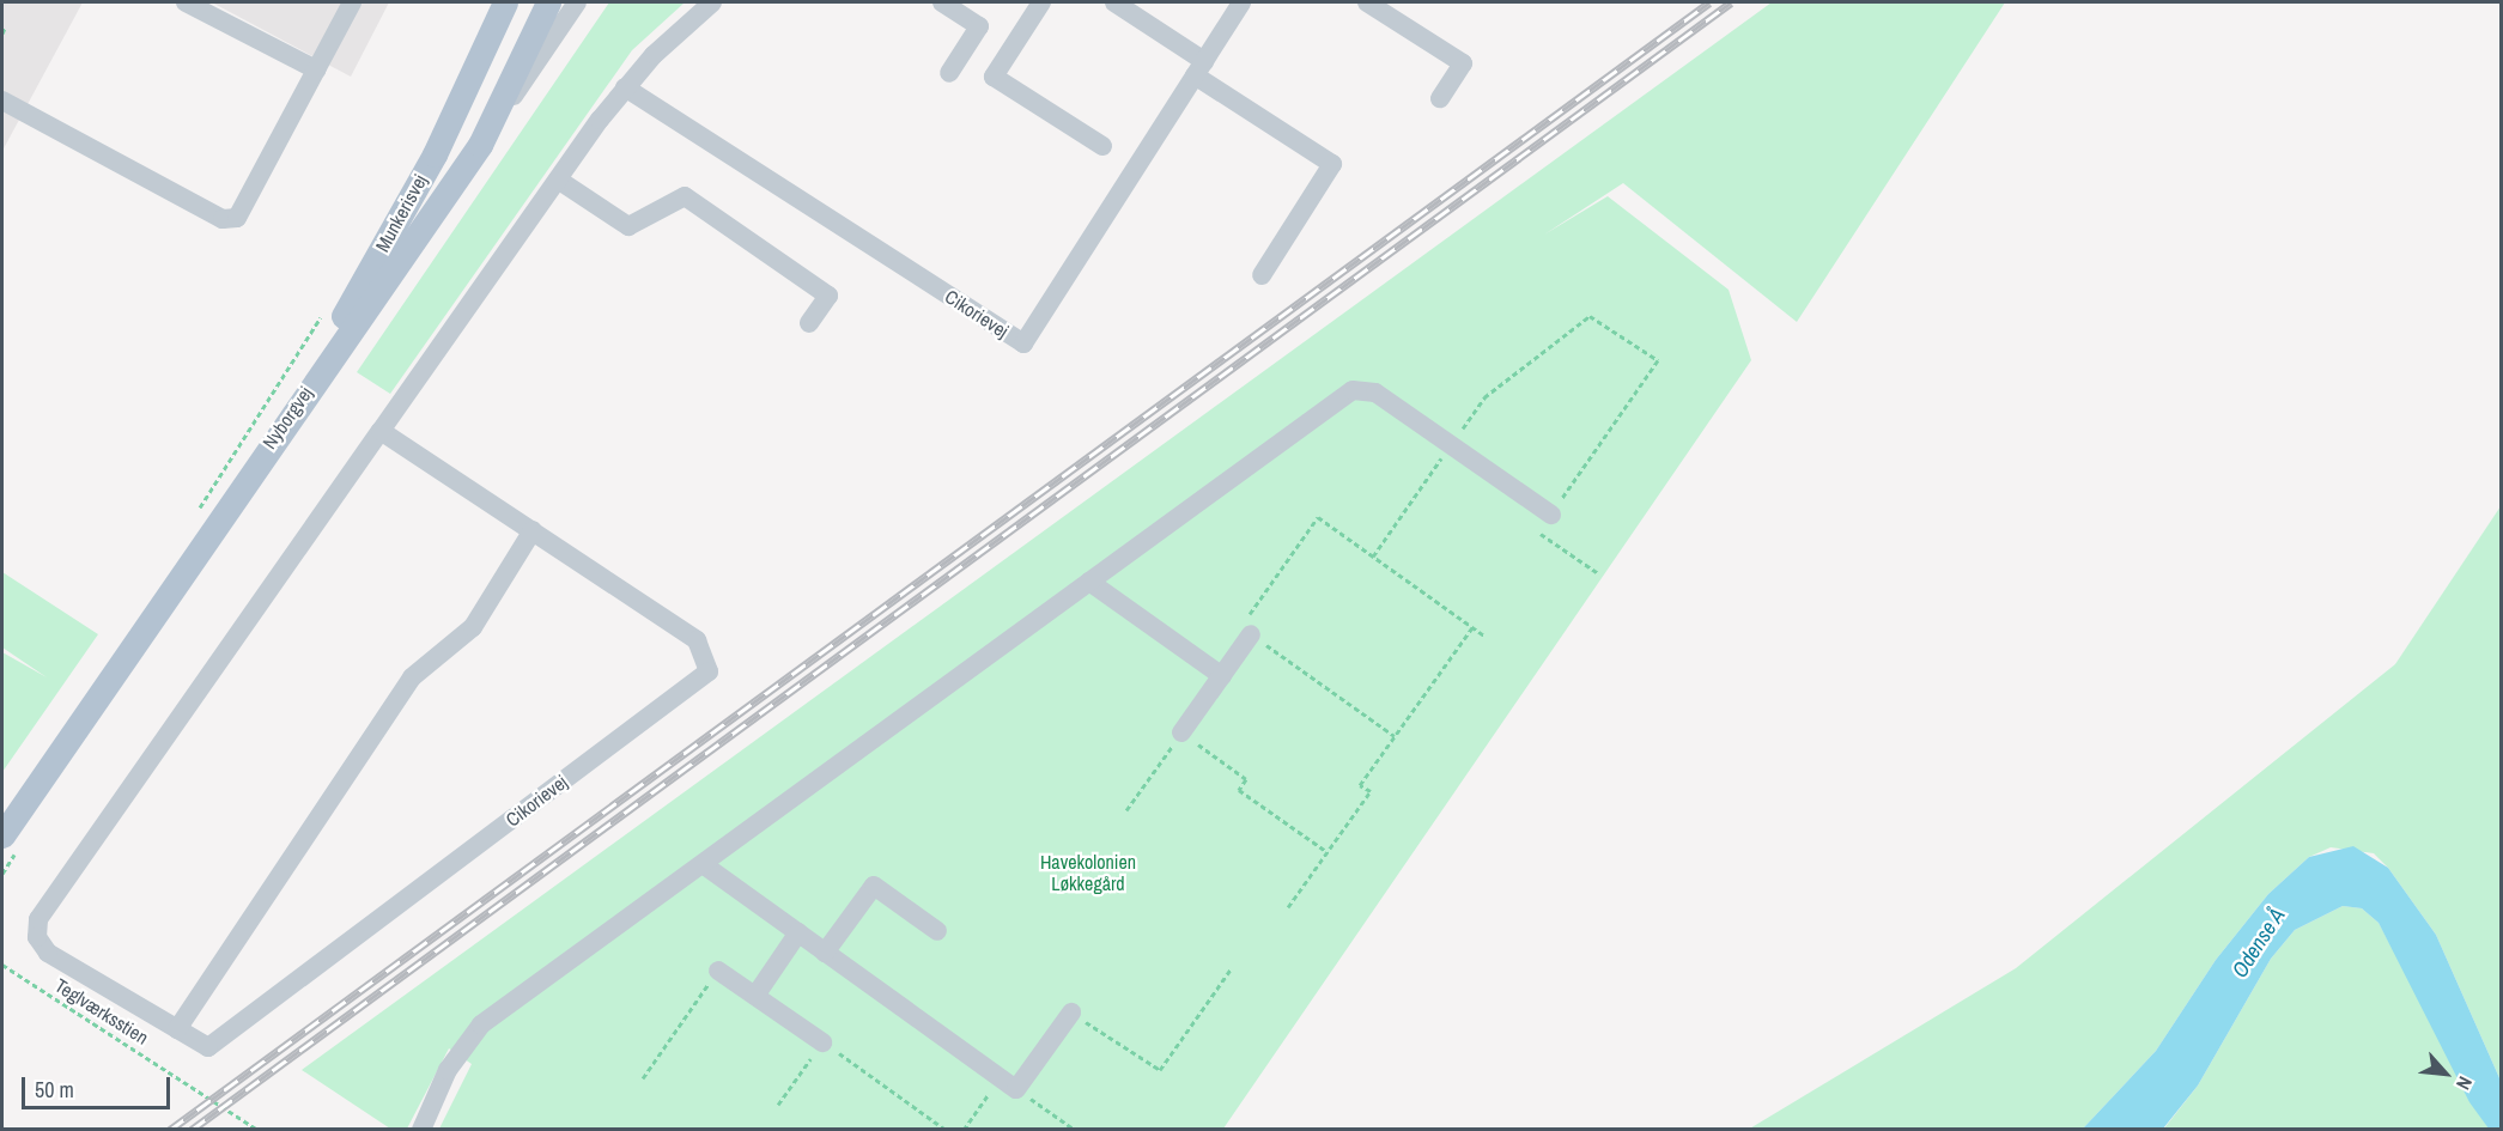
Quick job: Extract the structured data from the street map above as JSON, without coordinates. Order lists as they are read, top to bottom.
{
  "streets": {
    "main road": ["Munkerisvej", "Nyborgvej"],
    "street": ["Cikorievej"],
    "path": ["Teglværksstien"]
  },
  "crossings": [
    ["Munkerisvej", "Nyborgvej"]
  ],
  "water": ["Odense Å"],
  "parks": ["Havekolonien Løkkegård"],
  "scale_bar": "50 m",
  "north": "bottom right"
}
